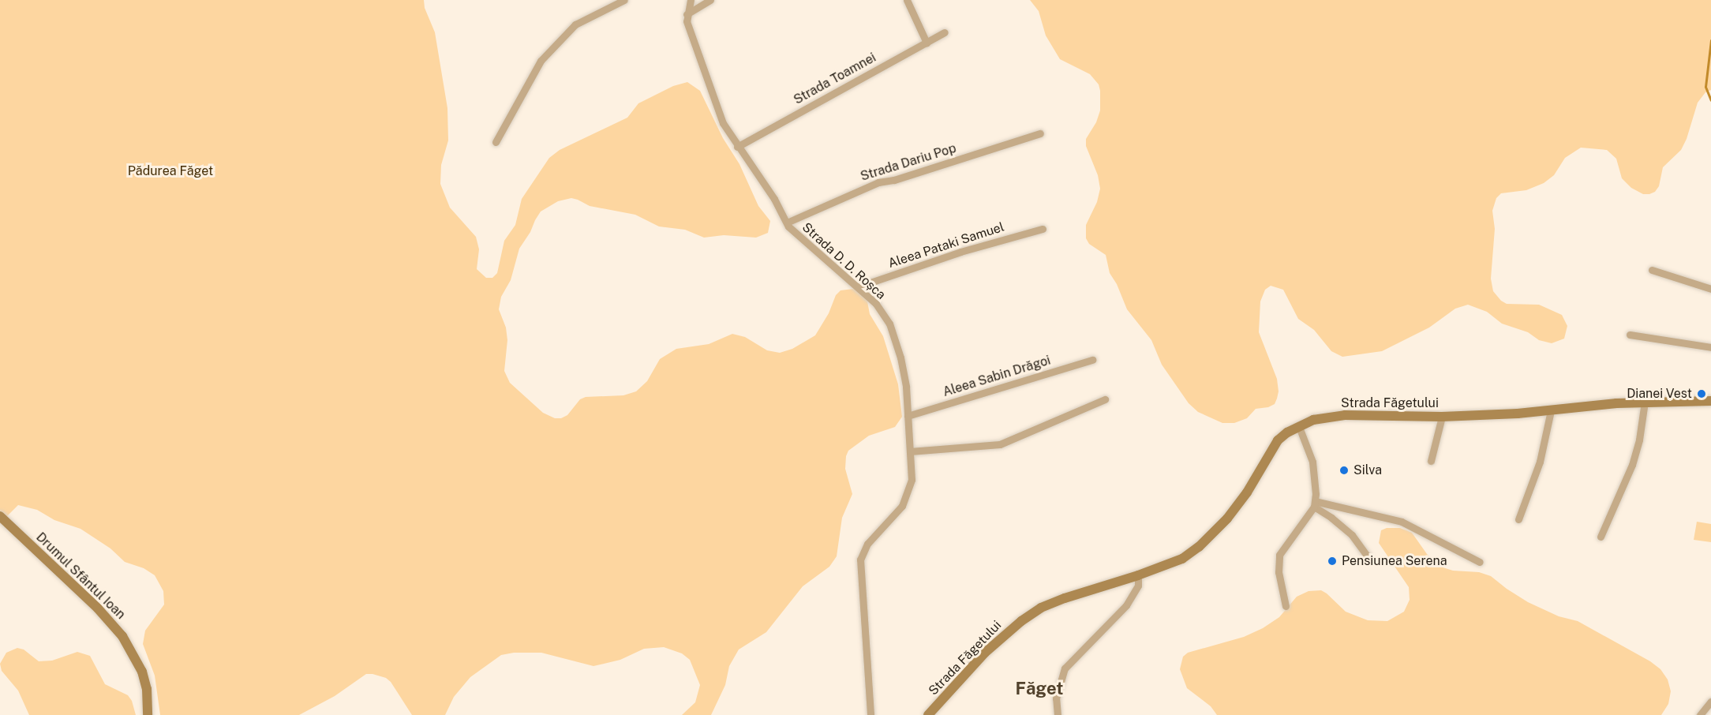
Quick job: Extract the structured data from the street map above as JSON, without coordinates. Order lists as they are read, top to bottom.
{
  "streets": {
    "main road": ["Strada Făgetului", "Drumul Sfântul Ioan"],
    "street": [
      "Strada Toamnei",
      "Strada Dariu Pop",
      "Aleea Pataki Samuel",
      "Strada D. D. Roșca",
      "Aleea Sabin Drăgoi"
    ]
  },
  "crossings": [
    ["Strada Toamnei", "Strada D. D. Roșca"],
    ["Strada Dariu Pop", "Strada D. D. Roșca"],
    ["Aleea Pataki Samuel", "Strada D. D. Roșca"],
    ["Strada D. D. Roșca", "Aleea Sabin Drăgoi"]
  ],
  "districts": ["Făget"],
  "parks": ["Pădurea Făget"],
  "places": ["Dianei Vest", "Silva", "Pensiunea Serena"]
}
